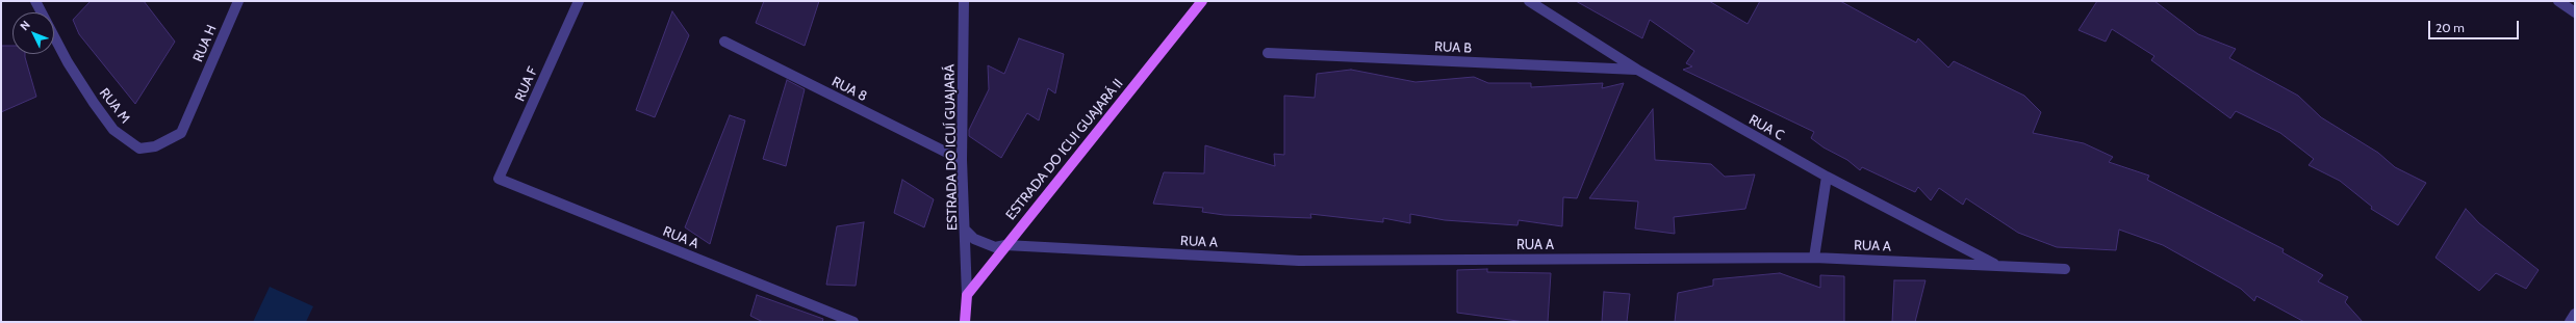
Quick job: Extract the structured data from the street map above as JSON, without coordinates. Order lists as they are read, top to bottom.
{
  "streets": {
    "main road": ["ESTRADA DO ICUI GUAJARÁ II"],
    "street": [
      "RUA H",
      "RUA B",
      "RUA F",
      "RUA 8",
      "RUA M",
      "RUA C",
      "ESTRADA DO ICUÍ GUAJARÁ",
      "RUA A"
    ]
  },
  "crossings": [
    ["RUA H", "RUA M"],
    ["RUA B", "RUA C"],
    ["RUA F", "RUA A"],
    ["RUA 8", "ESTRADA DO ICUÍ GUAJARÁ"],
    ["RUA C", "RUA A"],
    ["ESTRADA DO ICUÍ GUAJARÁ", "ESTRADA DO ICUI GUAJARÁ II"],
    ["ESTRADA DO ICUÍ GUAJARÁ", "RUA A"],
    ["ESTRADA DO ICUI GUAJARÁ II", "RUA A"]
  ],
  "scale_bar": "20 m",
  "north": "top left"
}
